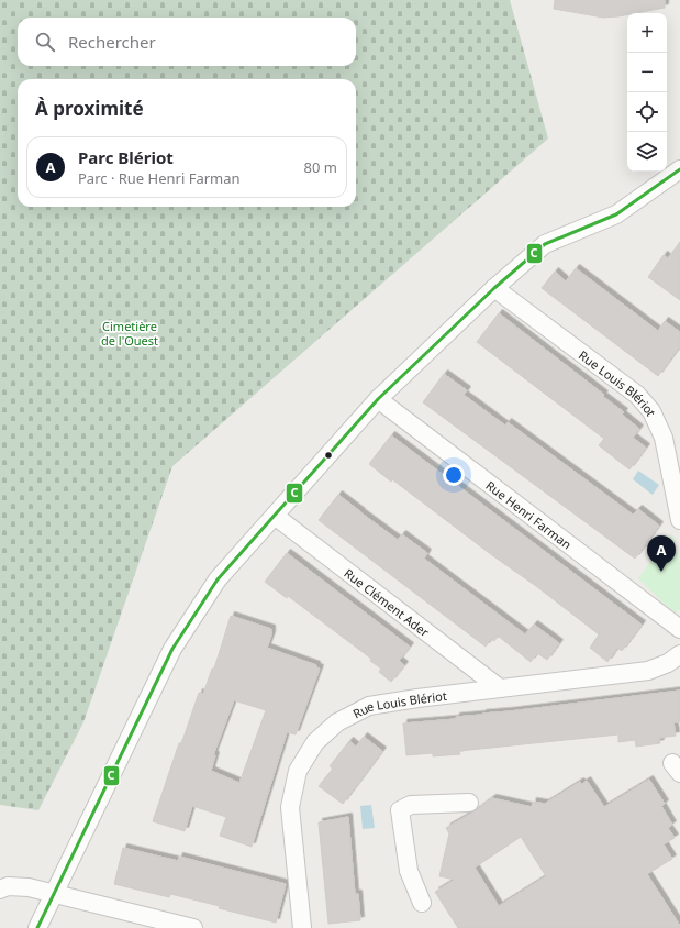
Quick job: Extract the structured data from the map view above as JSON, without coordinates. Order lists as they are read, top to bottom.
{
  "streets": {
    "street": ["Rue Louis Blériot", "Rue Henri Farman", "Rue Clément Ader"]
  },
  "crossings": [
    ["Rue Louis Blériot", "Rue Clément Ader"]
  ],
  "parks": ["Cimetière de l'Ouest"],
  "lines": ["transit line C"],
  "page": {
    "map_buttons": ["+", "−"],
    "search": "Rechercher",
    "heading": "À proximité",
    "list": [
      {
        "mark": "A",
        "name": "Parc Blériot",
        "note": "Parc · Rue Henri Farman",
        "value": "80 m"
      }
    ],
    "pins": "A"
  }
}
